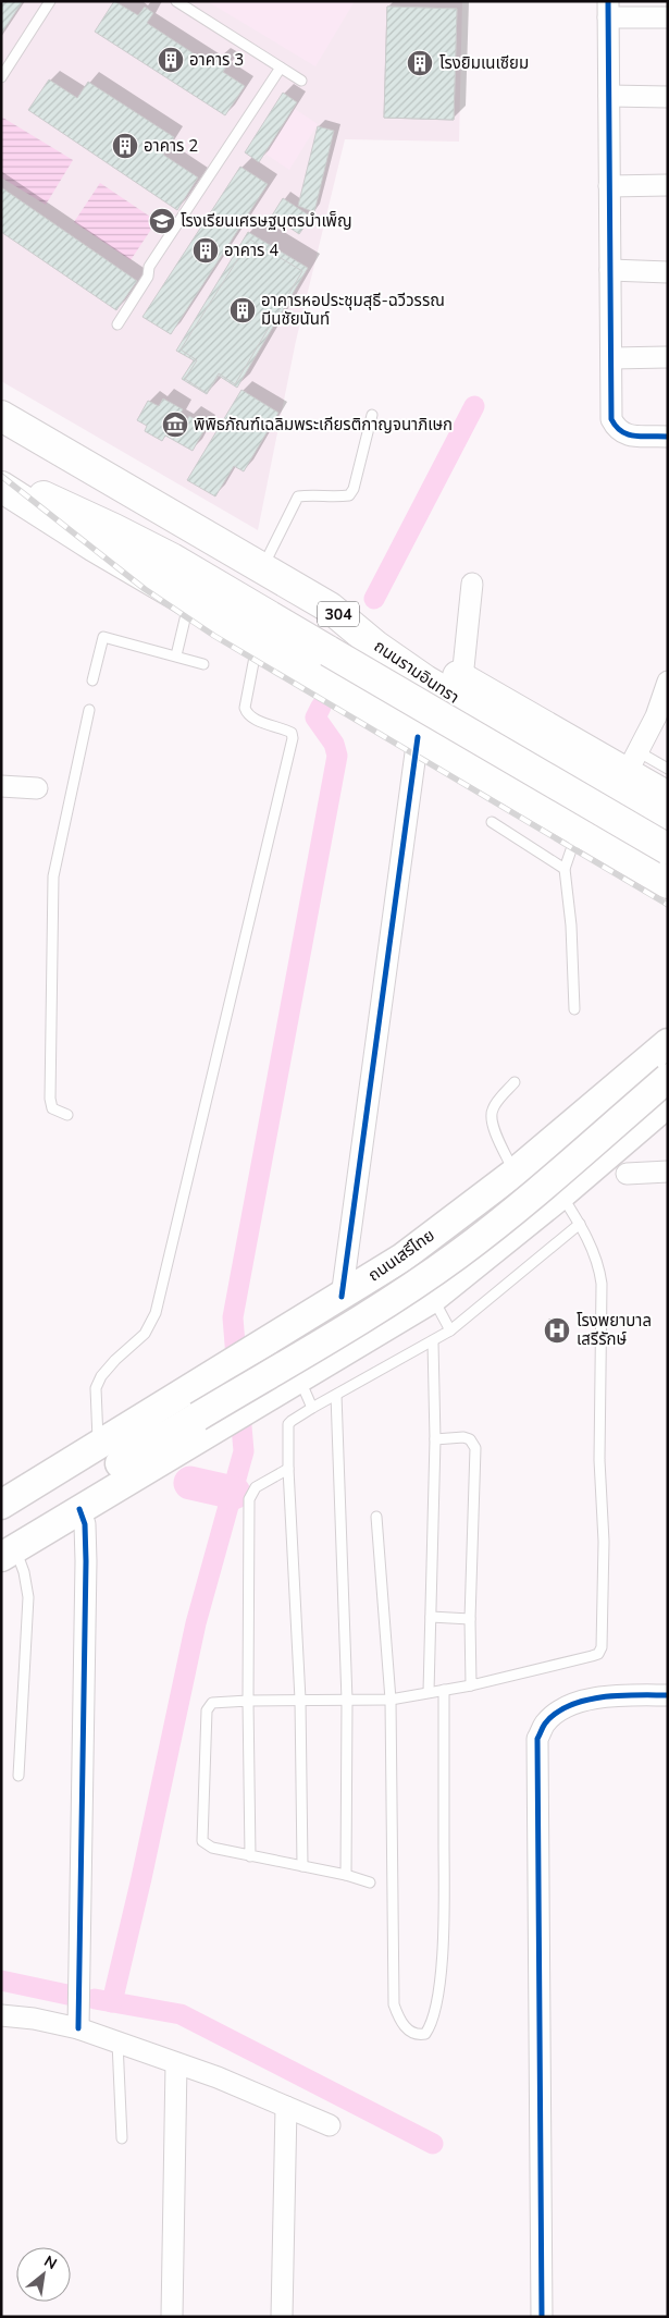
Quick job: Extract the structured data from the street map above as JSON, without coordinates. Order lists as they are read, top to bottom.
{
  "streets": {
    "highway": ["304", "ถนนรามอินทรา"],
    "main road": ["ถนนเสรีไทย"]
  },
  "places": {
    "building": [
      "อาคาร 3",
      "โรงยิมเนเซียม",
      "อาคาร 2",
      "อาคาร 4",
      "อาคารหอประชุมสุธี-ฉวีวรรณ มีนชัยนันท์"
    ],
    "school or university": ["โรงเรียนเศรษฐบุตรบำเพ็ญ"],
    "museum": ["พิพิธภัณฑ์เฉลิมพระเกียรติกาญจนาภิเษก"],
    "hospital": ["โรงพยาบาล เสรีรักษ์"]
  },
  "north": "top right"
}
